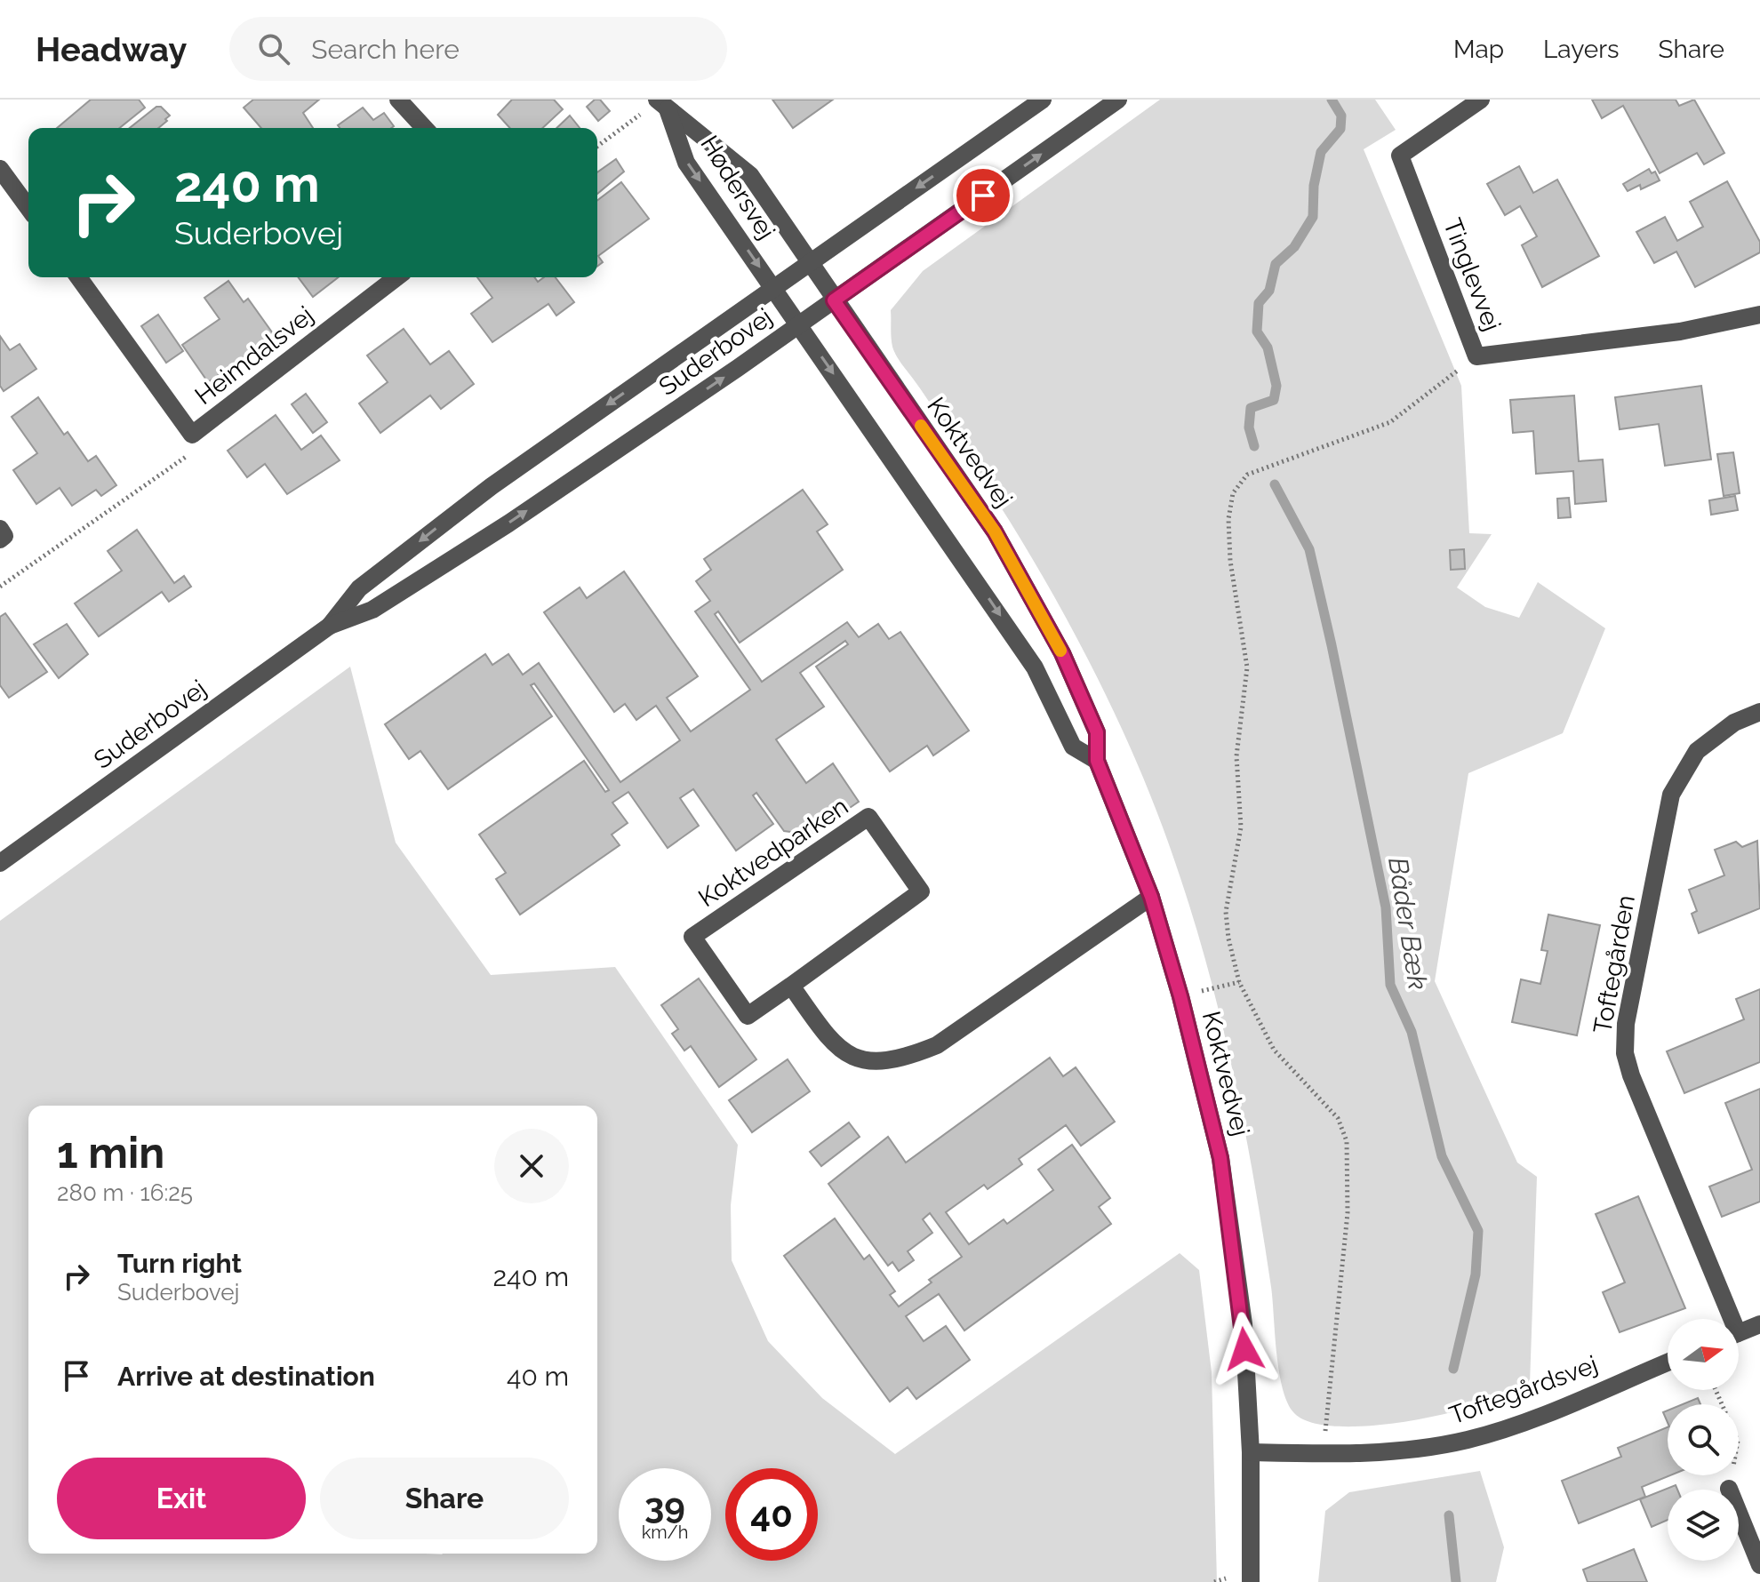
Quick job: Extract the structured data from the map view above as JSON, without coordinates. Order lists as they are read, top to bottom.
{
  "streets": {
    "street": [
      "Hødersvej",
      "Tinglevvej",
      "Suderbovej",
      "Heimdalsvej",
      "Koktvedvej",
      "Koktvedparken",
      "Toftegården",
      "Toftegårdsvej"
    ]
  },
  "crossings": [
    ["Hødersvej", "Suderbovej"],
    ["Hødersvej", "Koktvedvej"],
    ["Suderbovej", "Koktvedvej"],
    ["Koktvedvej", "Toftegårdsvej"]
  ],
  "water": ["Båder Bæk"],
  "north": "right",
  "page": {
    "header": "Headway",
    "search": "Search here",
    "nav": ["Map", "Layers", "Share"],
    "turn": ["240 m", "Suderbovej"],
    "heading": ["1 min", "280 m · 16:25"],
    "list": [
      {
        "name": "Turn right",
        "note": "Suderbovej",
        "value": "240 m"
      },
      {
        "name": "Arrive at destination",
        "value": "40 m"
      }
    ],
    "buttons": ["Exit", "Share"],
    "speed": "39 km/h",
    "limit": "40"
  }
}
